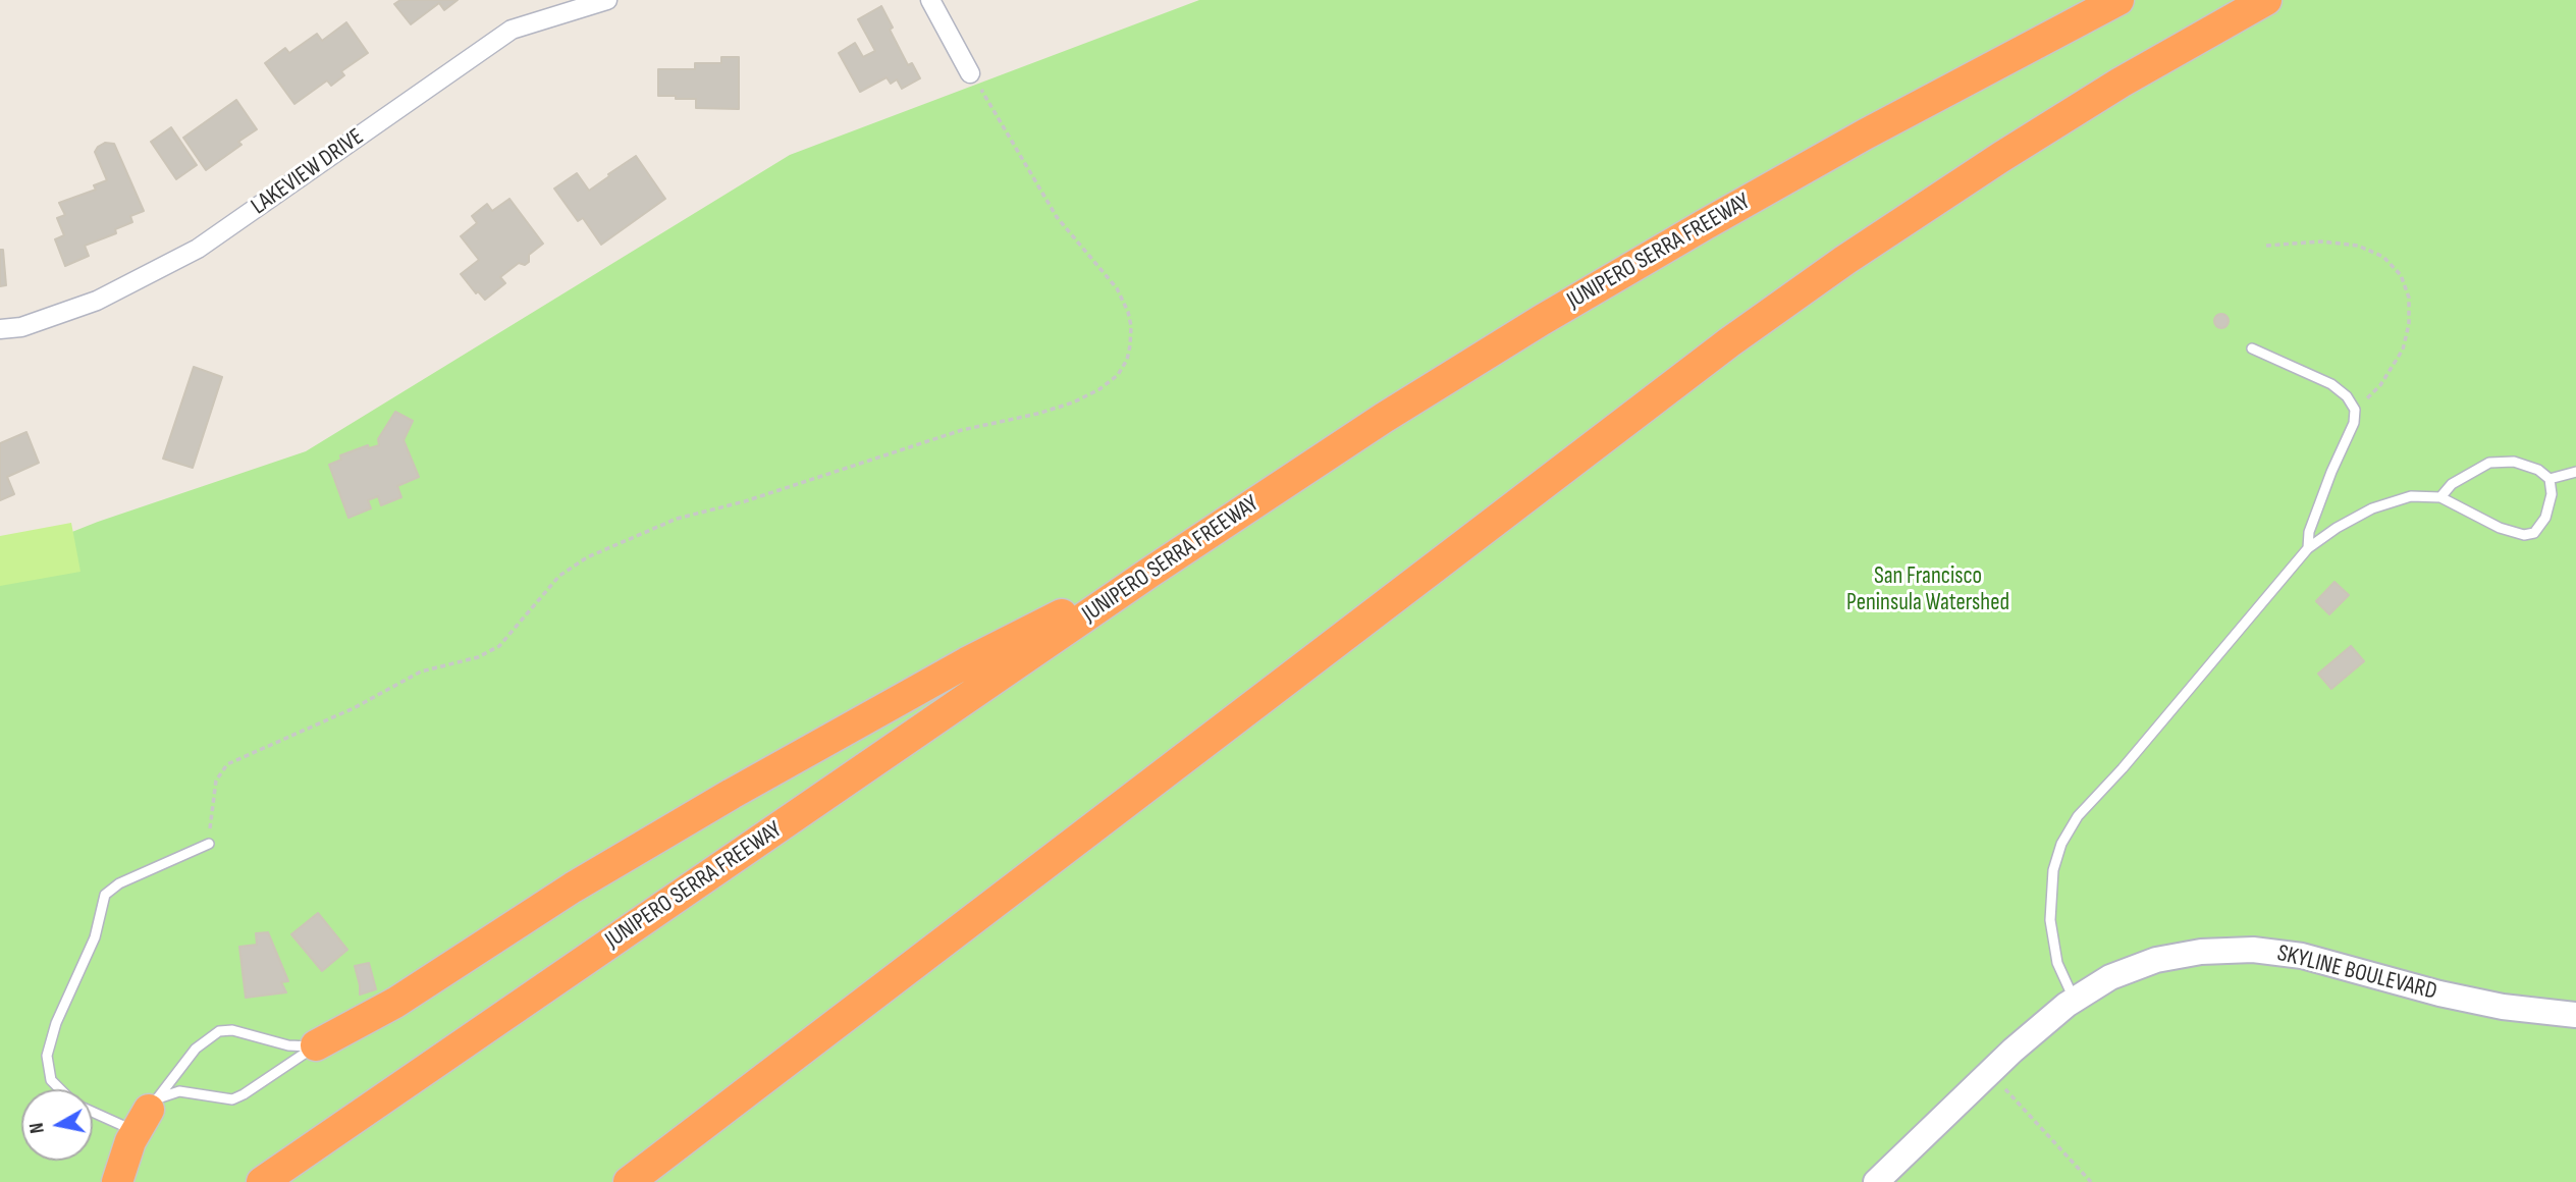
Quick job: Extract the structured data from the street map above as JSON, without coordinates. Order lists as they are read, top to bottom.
{
  "streets": {
    "highway": ["JUNIPERO SERRA FREEWAY"],
    "street": ["LAKEVIEW DRIVE", "SKYLINE BOULEVARD"]
  },
  "parks": ["San Francisco Peninsula Watershed"],
  "north": "left"
}
